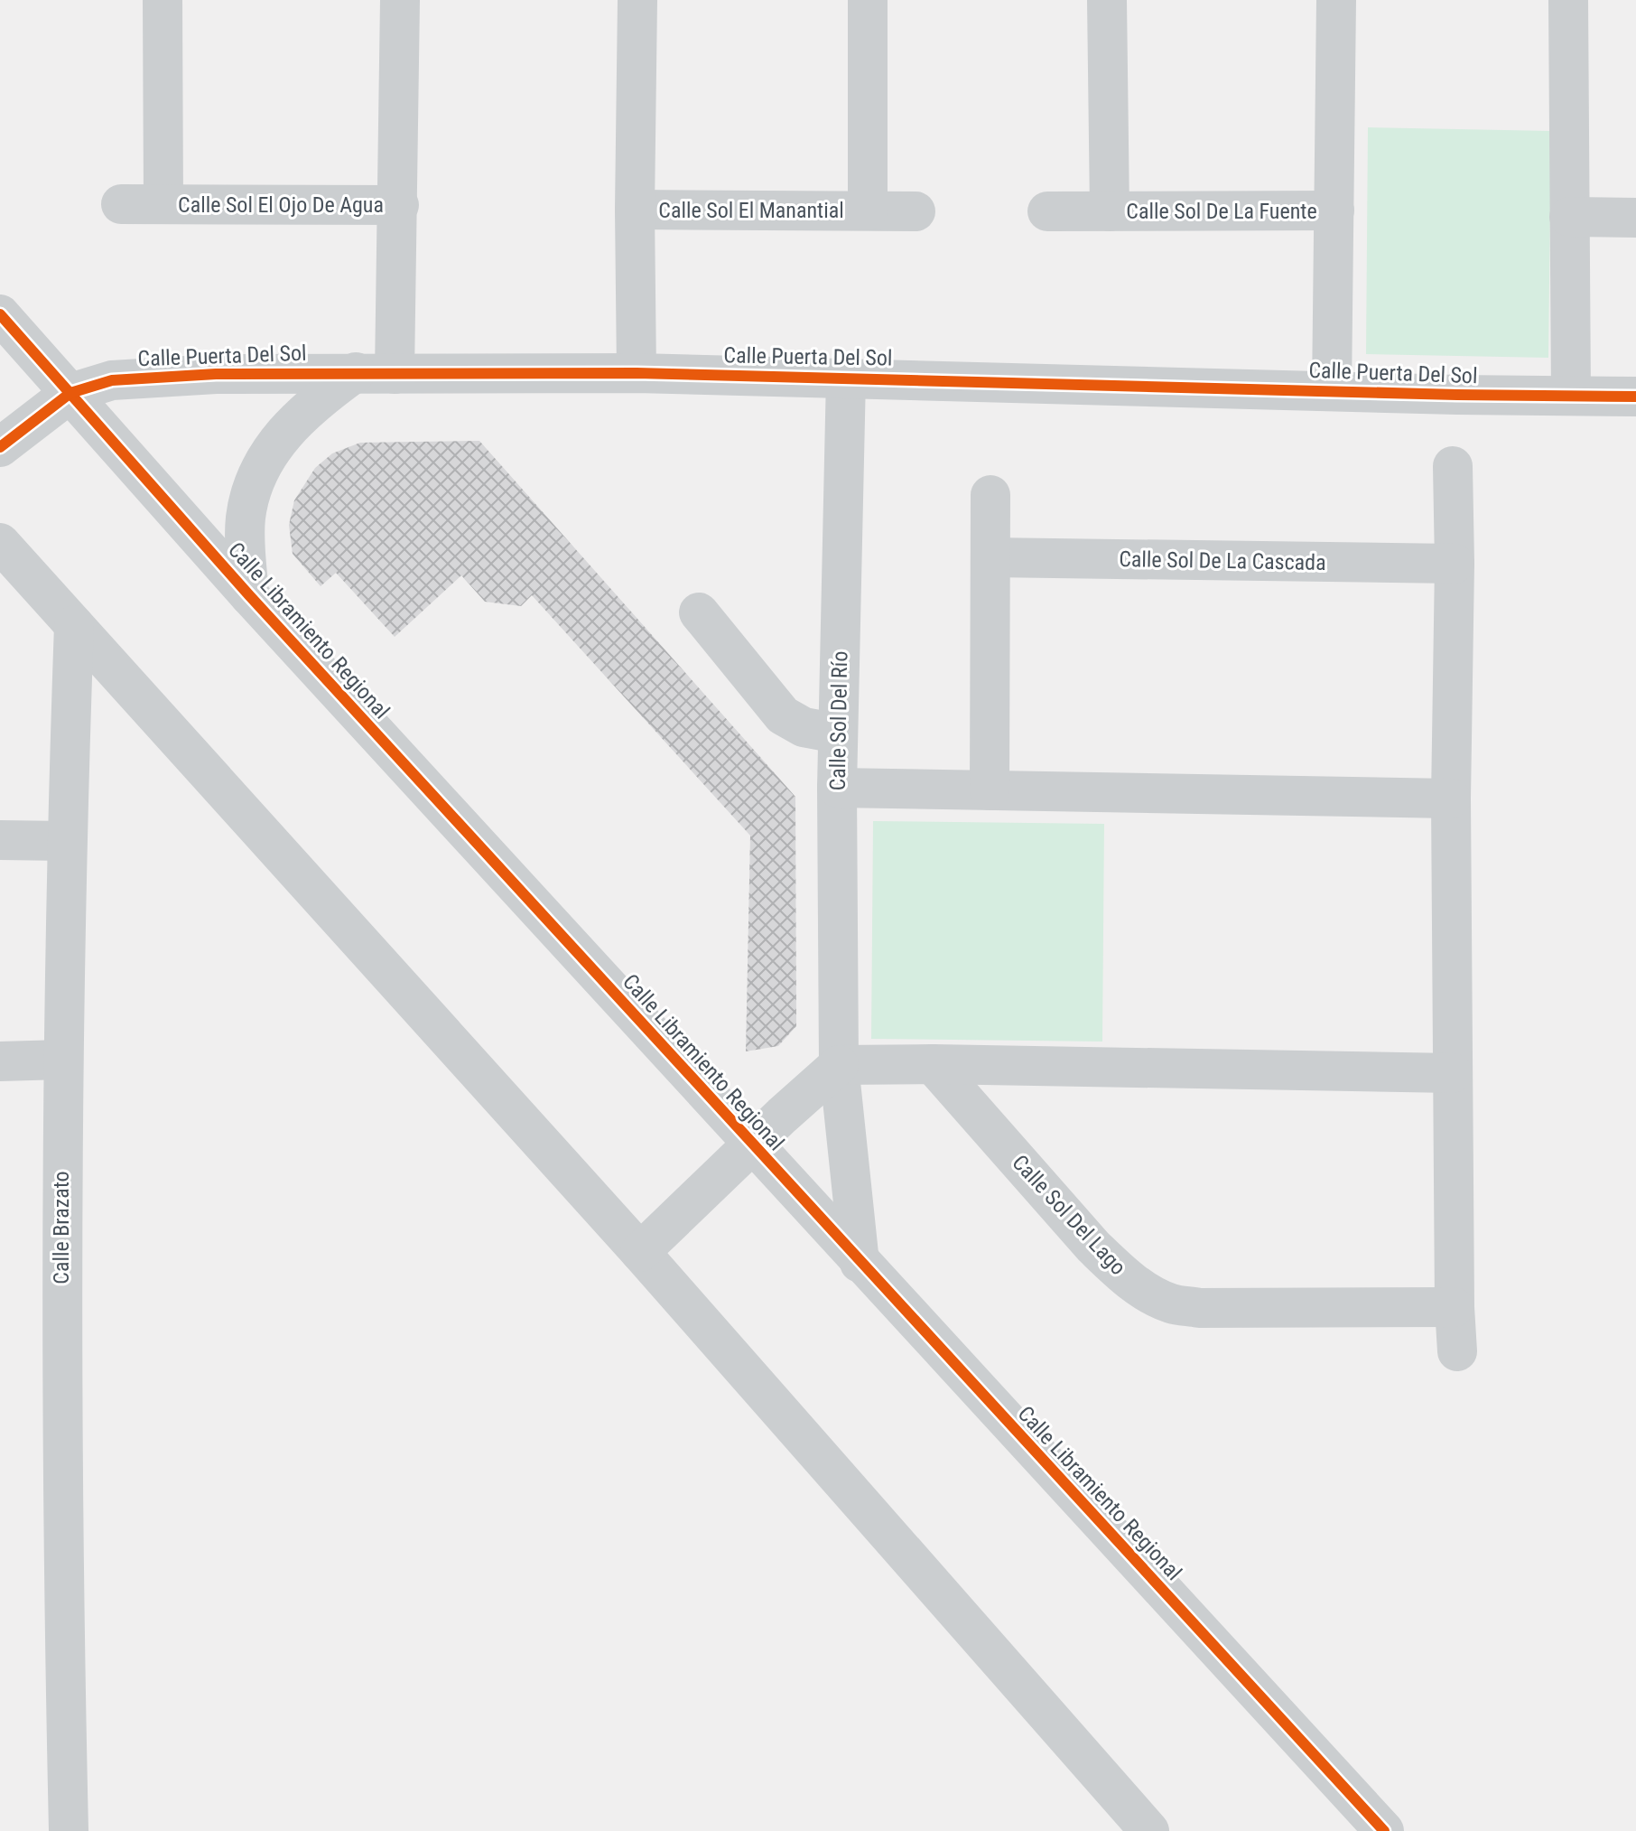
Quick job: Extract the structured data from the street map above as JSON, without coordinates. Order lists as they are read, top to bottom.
{
  "streets": {
    "street": [
      "Calle Sol El Ojo De Agua",
      "Calle Sol El Manantial",
      "Calle Sol De La Fuente",
      "Calle Puerta Del Sol",
      "Calle Sol De La Cascada",
      "Calle Libramiento Regional",
      "Calle Sol Del Río",
      "Calle Sol Del Lago",
      "Calle Brazato"
    ]
  },
  "crossings": [
    ["Calle Sol El Ojo De Agua", "Calle Puerta Del Sol"],
    ["Calle Sol El Manantial", "Calle Puerta Del Sol"],
    ["Calle Sol De La Fuente", "Calle Puerta Del Sol"],
    ["Calle Puerta Del Sol", "Calle Libramiento Regional"],
    ["Calle Puerta Del Sol", "Calle Sol Del Río"],
    ["Calle Libramiento Regional", "Calle Sol Del Río"]
  ]
}
